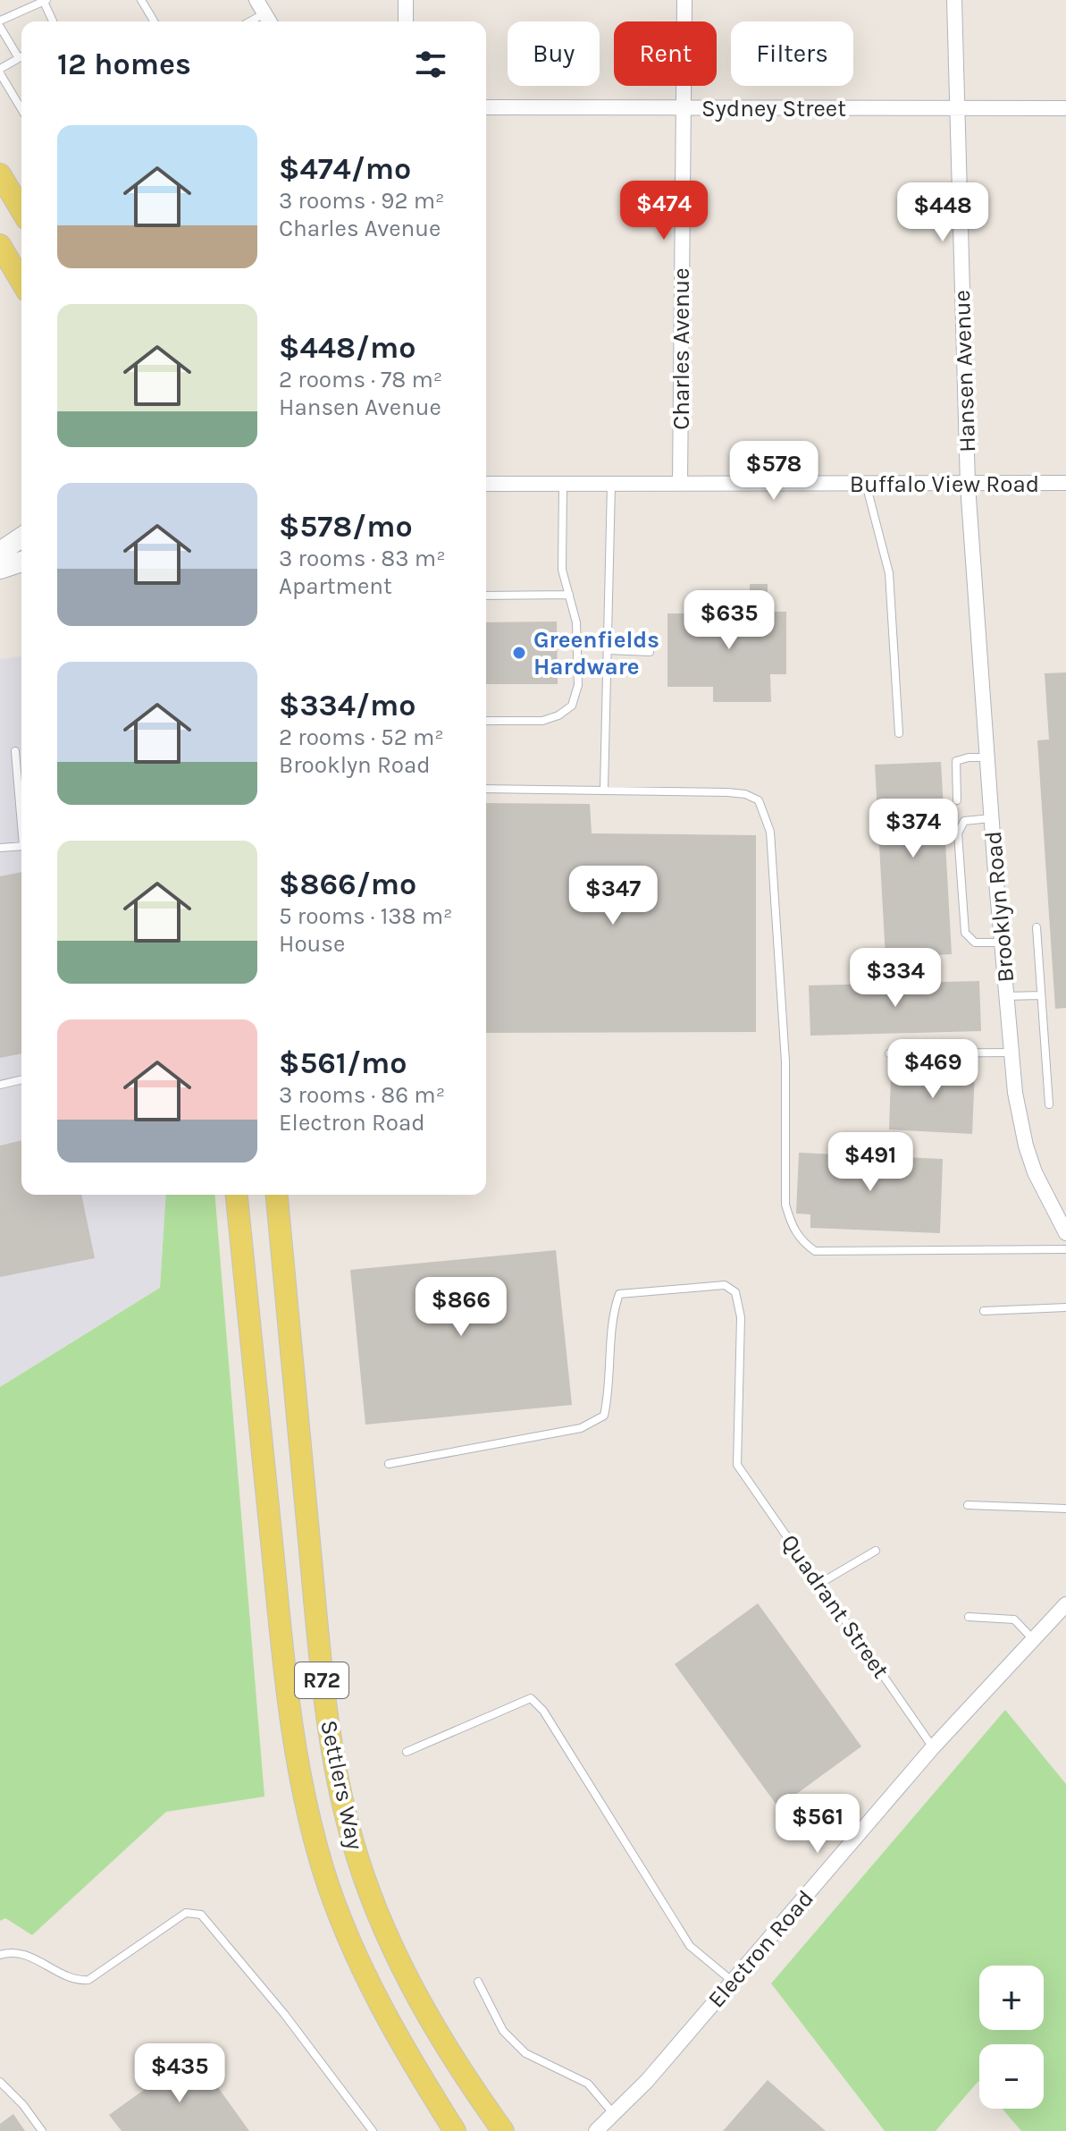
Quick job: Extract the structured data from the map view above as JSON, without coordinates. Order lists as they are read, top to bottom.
{
  "streets": {
    "main road": ["R72", "Settlers Way"],
    "street": [
      "Sydney Street",
      "Charles Avenue",
      "Hansen Avenue",
      "Buffalo View Road",
      "Brooklyn Road",
      "Electron Road"
    ],
    "lane": ["Quadrant Street"]
  },
  "crossings": [
    ["Sydney Street", "Charles Avenue"],
    ["Sydney Street", "Hansen Avenue"],
    ["Charles Avenue", "Buffalo View Road"],
    ["Hansen Avenue", "Buffalo View Road"],
    ["Hansen Avenue", "Brooklyn Road"],
    ["Buffalo View Road", "Brooklyn Road"],
    ["Quadrant Street", "Electron Road"]
  ],
  "places": ["Greenfields Hardware"],
  "page": {
    "chip": ["Buy", "Rent", "Filters"],
    "heading": "12 homes",
    "list": [
      {
        "name": "$474/mo",
        "note": "3 rooms · 92 m² · Charles Avenue"
      },
      {
        "name": "$448/mo",
        "note": "2 rooms · 78 m² · Hansen Avenue"
      },
      {
        "name": "$578/mo",
        "note": "3 rooms · 83 m² · Apartment"
      },
      {
        "name": "$334/mo",
        "note": "2 rooms · 52 m² · Brooklyn Road"
      },
      {
        "name": "$866/mo",
        "note": "5 rooms · 138 m² · House"
      },
      {
        "name": "$561/mo",
        "note": "3 rooms · 86 m² · Electron Road"
      }
    ],
    "price": [
      "$474",
      "$448",
      "$578",
      "$635",
      "$374",
      "$347",
      "$334",
      "$469",
      "$491",
      "$866",
      "$561",
      "$435"
    ],
    "map_buttons": ["+", "−"]
  }
}
